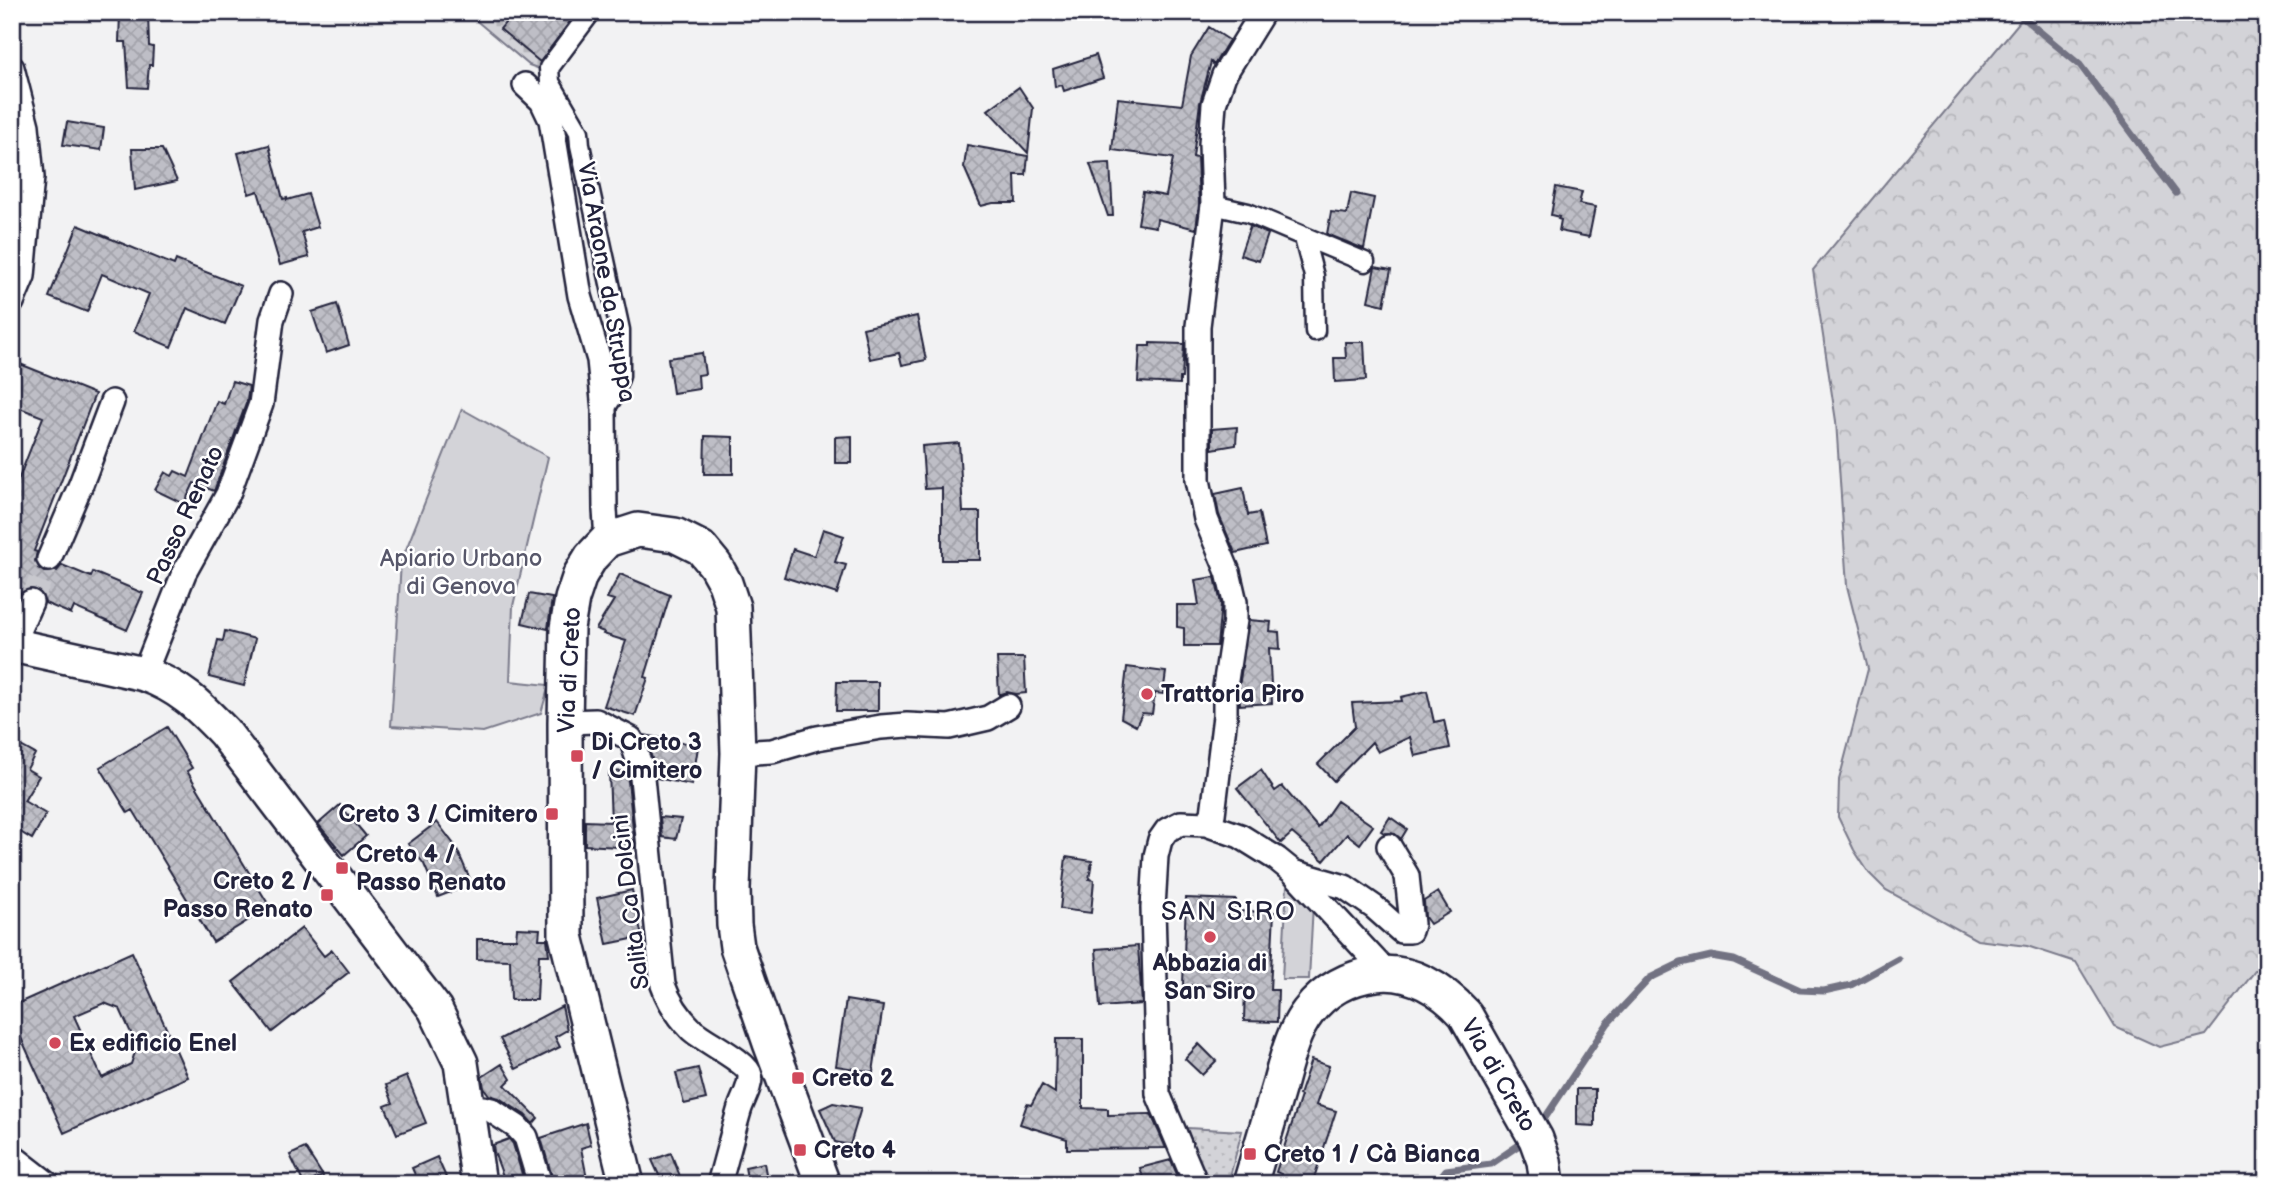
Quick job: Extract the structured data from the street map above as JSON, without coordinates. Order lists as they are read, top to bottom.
{
  "streets": {
    "main road": ["Via di Creto"],
    "street": ["Via Araone da Struppa", "Passo Renato", "Salita Ca Dolcini"]
  },
  "crossings": [
    ["Via Araone da Struppa", "Via di Creto"],
    ["Via di Creto", "Salita Ca Dolcini"]
  ],
  "districts": ["SAN SIRO"],
  "parks": ["Apiario Urbano di Genova"],
  "places": {
    "other": ["Trattoria Piro", "Abbazia di San Siro", "Ex edificio Enel"],
    "transit": [
      "Di Creto 3 / Cimitero",
      "Creto 3 / Cimitero",
      "Creto 4 / Passo Renato",
      "Creto 2 / Passo Renato",
      "Creto 2",
      "Creto 4",
      "Creto 1 / Cà Bianca"
    ]
  }
}
